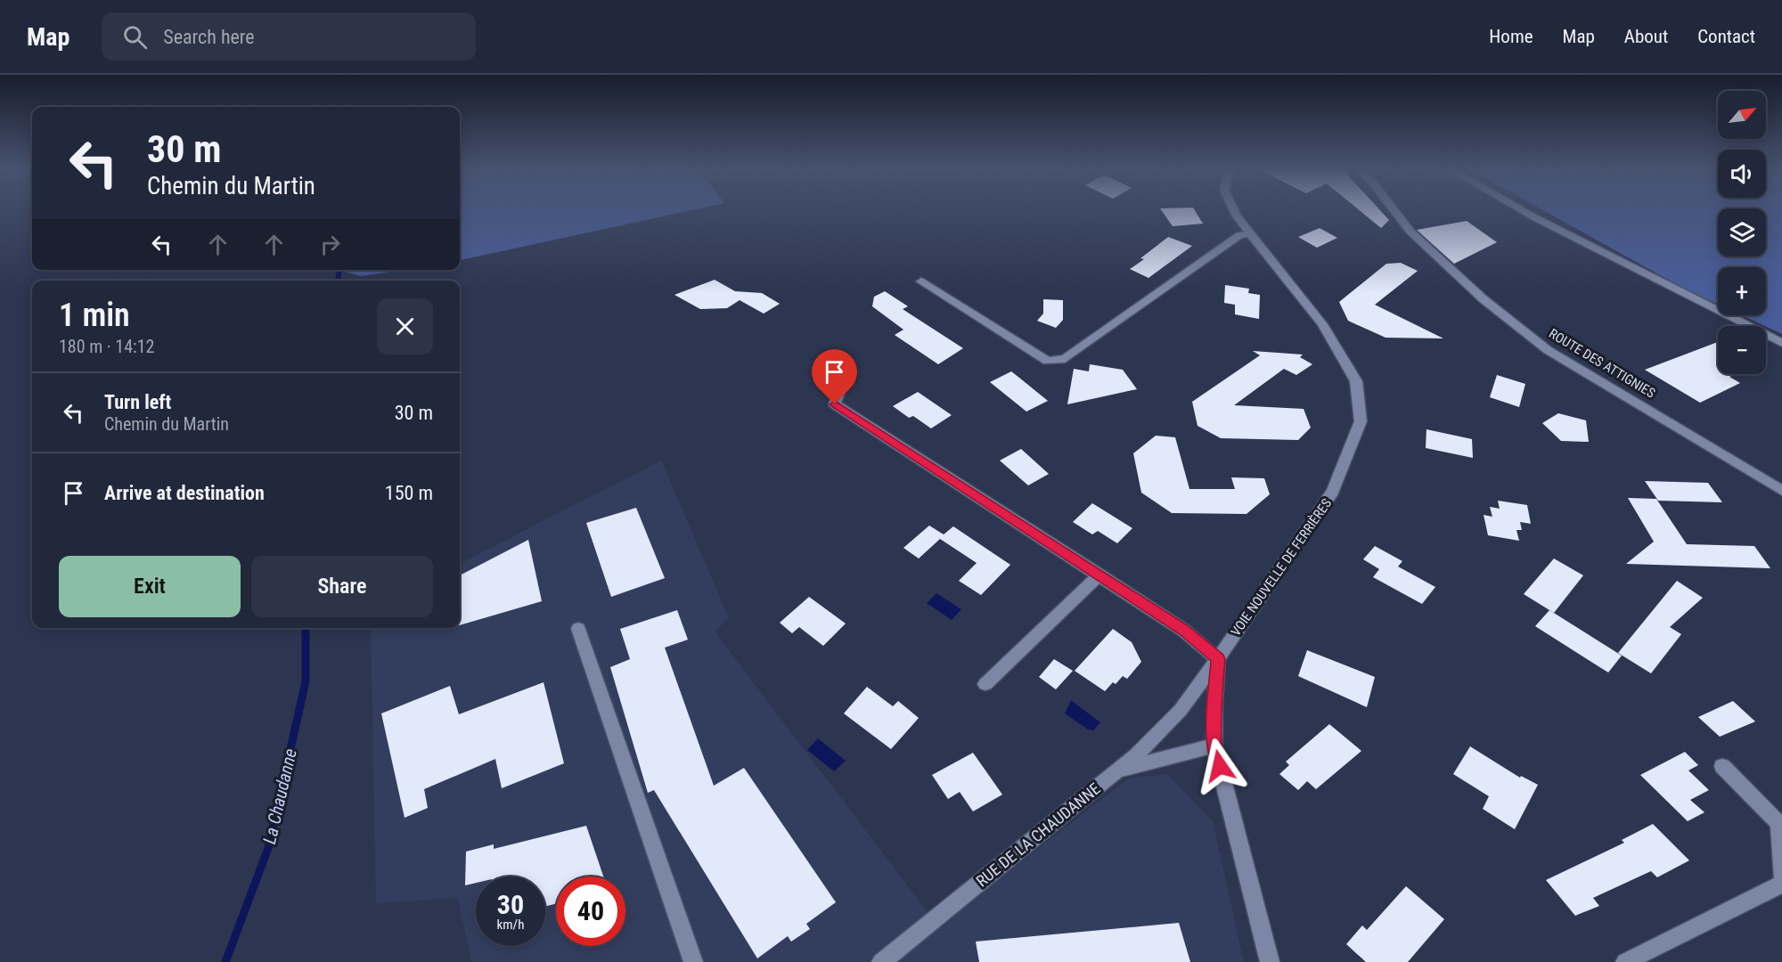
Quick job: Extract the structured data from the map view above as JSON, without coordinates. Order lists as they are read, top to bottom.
{
  "streets": {
    "street": ["ROUTE DES ATTIGNIES", "VOIE NOUVELLE DE FERRIÈRES", "RUE DE LA CHAUDANNE"]
  },
  "crossings": [
    ["VOIE NOUVELLE DE FERRIÈRES", "RUE DE LA CHAUDANNE"]
  ],
  "water": ["La Chaudanne"],
  "north": "top right",
  "page": {
    "header": "Map",
    "search": "Search here",
    "nav": [
      "Home",
      "Map",
      "About",
      "Contact"
    ],
    "map_buttons": ["+", "−"],
    "turn": ["30 m", "Chemin du Martin"],
    "heading": ["1 min", "180 m · 14:12"],
    "list": [
      {
        "name": "Turn left",
        "note": "Chemin du Martin",
        "value": "30 m"
      },
      {
        "name": "Arrive at destination",
        "value": "150 m"
      }
    ],
    "buttons": ["Exit", "Share"],
    "speed": "30 km/h",
    "limit": "40"
  }
}
